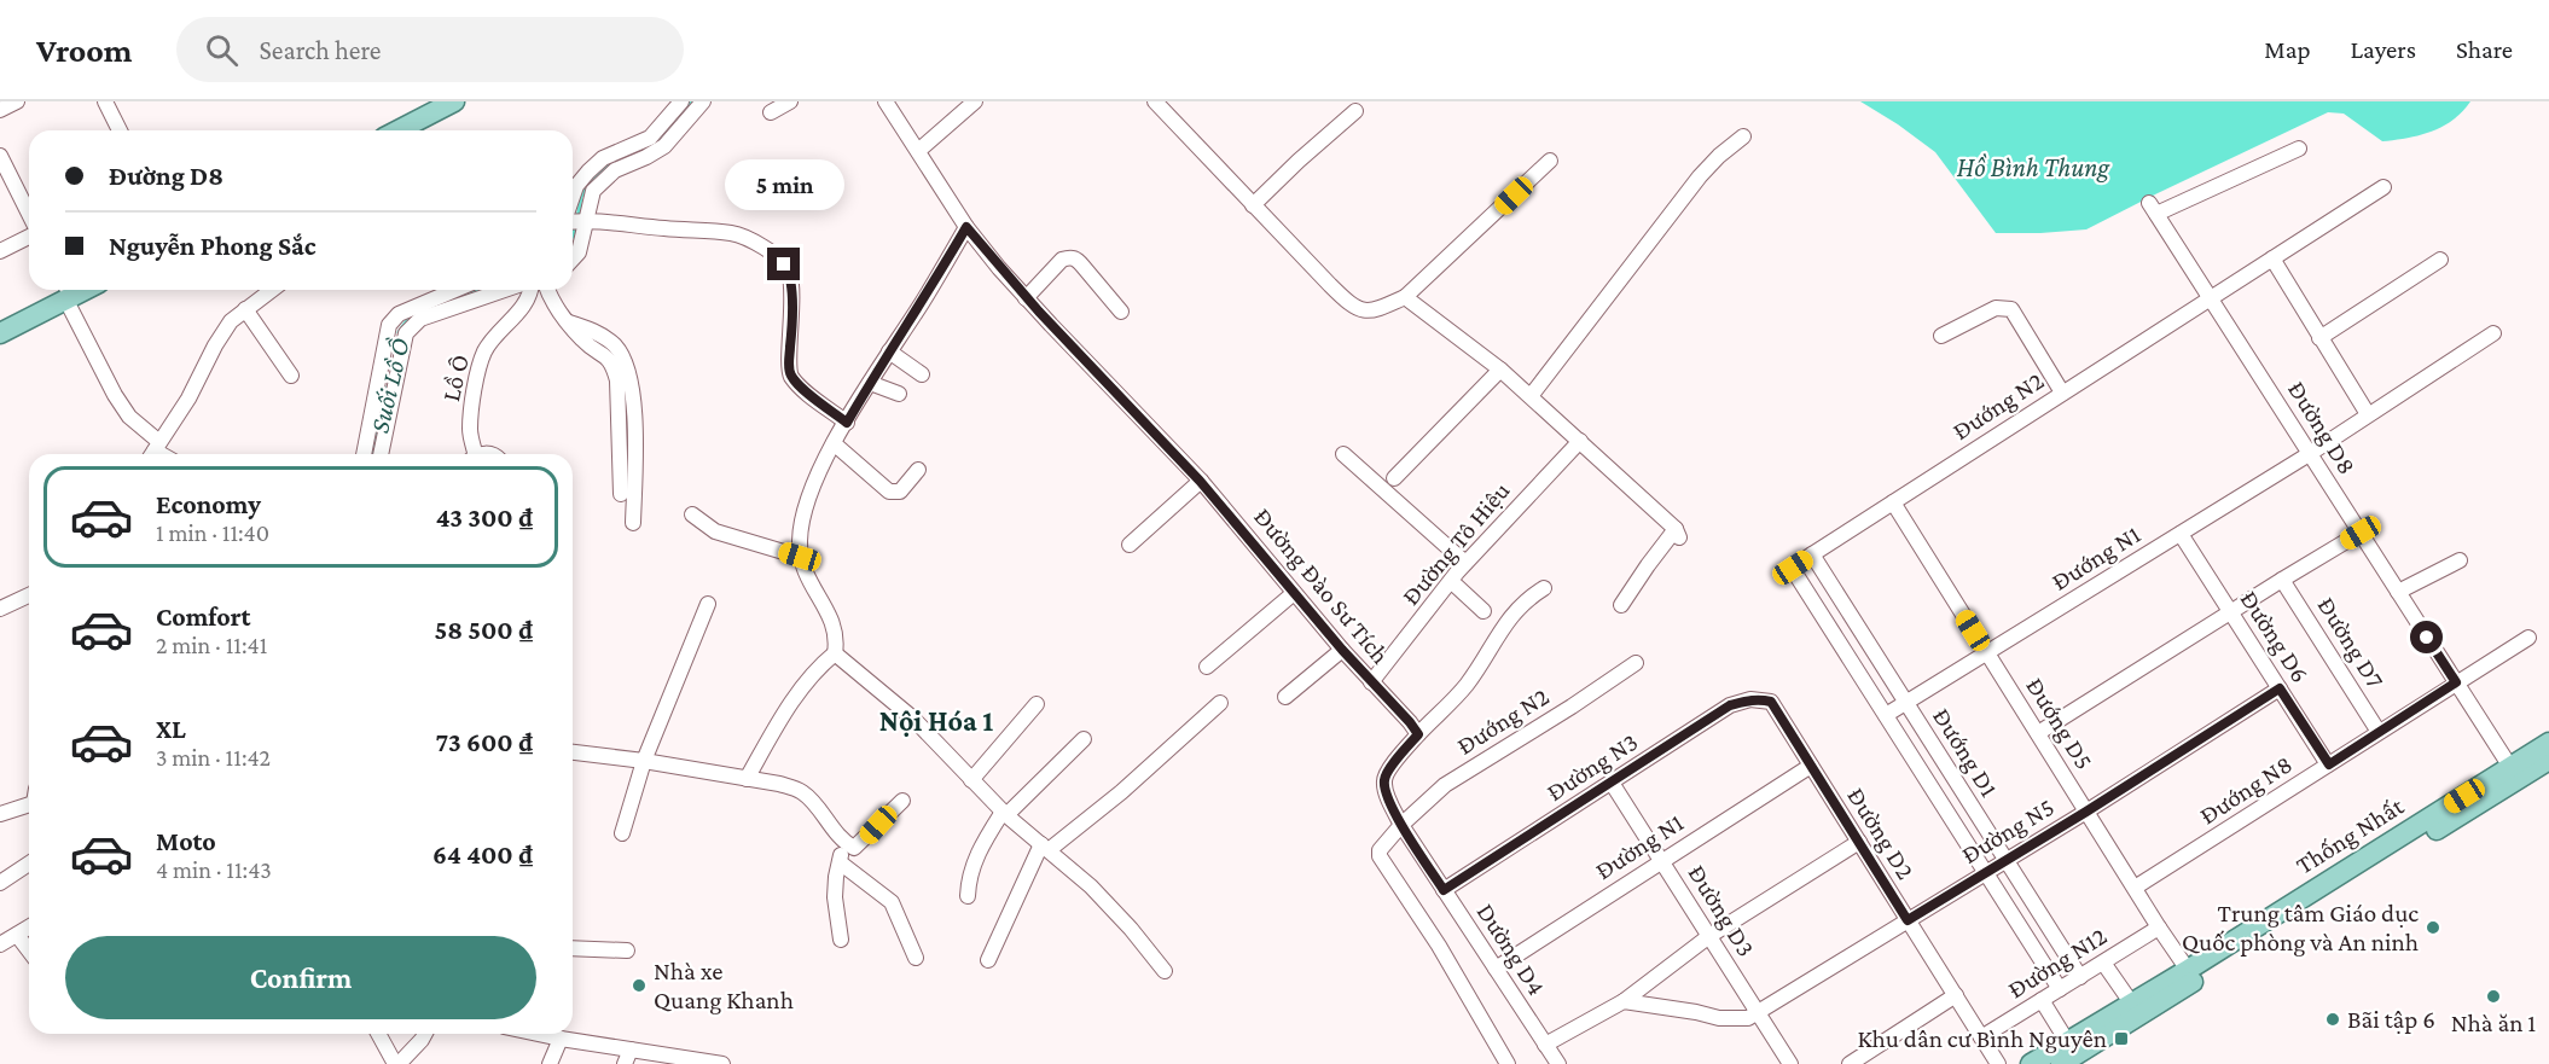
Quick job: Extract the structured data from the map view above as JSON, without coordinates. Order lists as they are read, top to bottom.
{
  "streets": {
    "main road": ["Thống Nhất"],
    "street": [
      "Lồ Ô",
      "Đướng N2",
      "Đường D8",
      "Đường Tô Hiệu",
      "Đướng N1",
      "Đường Đào Sư Tích",
      "Đường D6",
      "Đường D7",
      "Đướng D5",
      "Đướng D1",
      "Đường N3",
      "Đướng N8",
      "Đường N5",
      "Đường D2",
      "Đường N1",
      "Đường D3",
      "Dường D4",
      "Đường N12"
    ]
  },
  "crossings": [
    ["Đướng N2", "Đường D8"],
    ["Đướng N2", "Đướng D5"],
    ["Đướng N2", "Đướng D1"],
    ["Đướng N2", "Dường D4"],
    ["Đường D8", "Đướng N1"],
    ["Đường D8", "Đướng N8"],
    ["Đường D8", "Thống Nhất"],
    ["Đường Tô Hiệu", "Đường Đào Sư Tích"],
    ["Đướng N1", "Đường D6"],
    ["Đướng N1", "Đướng D5"],
    ["Đướng N1", "Đướng D1"],
    ["Đường D6", "Đướng N8"],
    ["Đường D6", "Đường N5"],
    ["Đường D7", "Đướng N8"],
    ["Đướng D5", "Đướng N8"],
    ["Đướng D5", "Đường N5"],
    ["Đướng D5", "Thống Nhất"],
    ["Đướng D5", "Đường N12"],
    ["Đướng D1", "Đường N5"],
    ["Đướng D1", "Đường N12"],
    ["Đường N3", "Đường D2"],
    ["Đường N3", "Đường D3"],
    ["Đường N3", "Dường D4"],
    ["Đường N5", "Đường D2"],
    ["Đường N5", "Đường D3"],
    ["Đường D2", "Đường N1"],
    ["Đường D2", "Đường N12"],
    ["Đường N1", "Đường D3"],
    ["Đường N1", "Dường D4"]
  ],
  "districts": ["Nội Hóa 1"],
  "water": ["Hồ Bình Thung", "Suối Lồ Ồ"],
  "places": {
    "other": [
      "Trung tâm Giáo dục Quốc phòng và An ninh",
      "Nhà xe Quang Khanh",
      "Nhà ăn 1",
      "Bãi tập 6"
    ],
    "transit": ["Khu dân cư Bình Nguyên"]
  },
  "page": {
    "header": "Vroom",
    "search": "Search here",
    "nav": ["Map", "Layers", "Share"],
    "banner": ["Đường D8", "Nguyễn Phong Sắc"],
    "bubble": "5 min",
    "list": [
      {
        "name": "Economy",
        "note": "1 min · 11:40",
        "value": "43 300 ₫"
      },
      {
        "name": "Comfort",
        "note": "2 min · 11:41",
        "value": "58 500 ₫"
      },
      {
        "name": "XL",
        "note": "3 min · 11:42",
        "value": "73 600 ₫"
      },
      {
        "name": "Moto",
        "note": "4 min · 11:43",
        "value": "64 400 ₫"
      }
    ],
    "buttons": "Confirm"
  }
}
